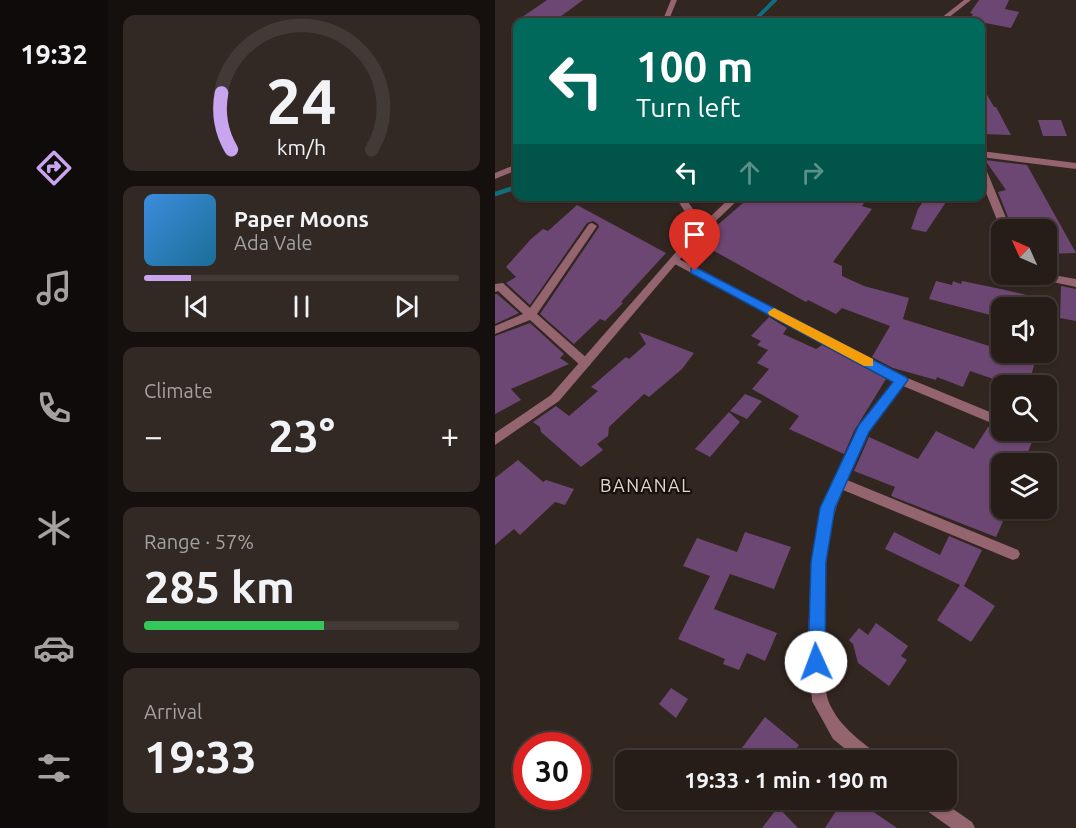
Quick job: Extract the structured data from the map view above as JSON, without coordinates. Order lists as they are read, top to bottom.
{
  "districts": ["BANANAL"],
  "north": "top left",
  "page": {
    "tabs": "19:32",
    "turn": ["100 m", "Turn left"],
    "song": ["Paper Moons", "Ada Vale"],
    "tile": [
      "Climate",
      ["Range · 57%", "285 km"],
      ["Arrival", "19:33"]
    ],
    "heat": ["−", "23°", "+"],
    "limit": "30",
    "trip": "19:33 · 1 min · 190 m",
    "gauge": ["24", "km/h"]
  }
}
